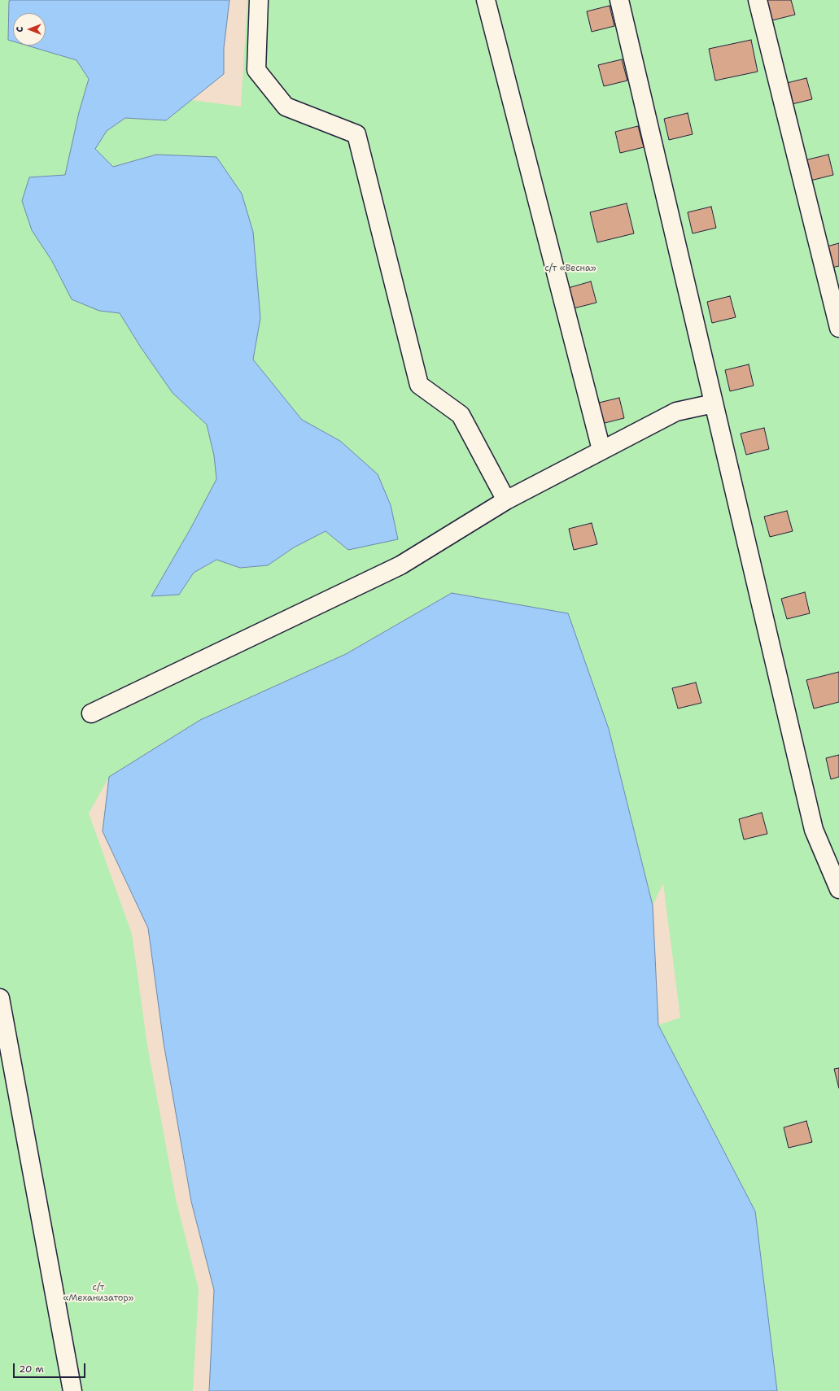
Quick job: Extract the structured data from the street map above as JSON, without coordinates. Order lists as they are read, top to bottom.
{
  "parks": ["с/т «Весна»", "с/т «Механизатор»"],
  "scale_bar": "20 m",
  "north": "left"
}
